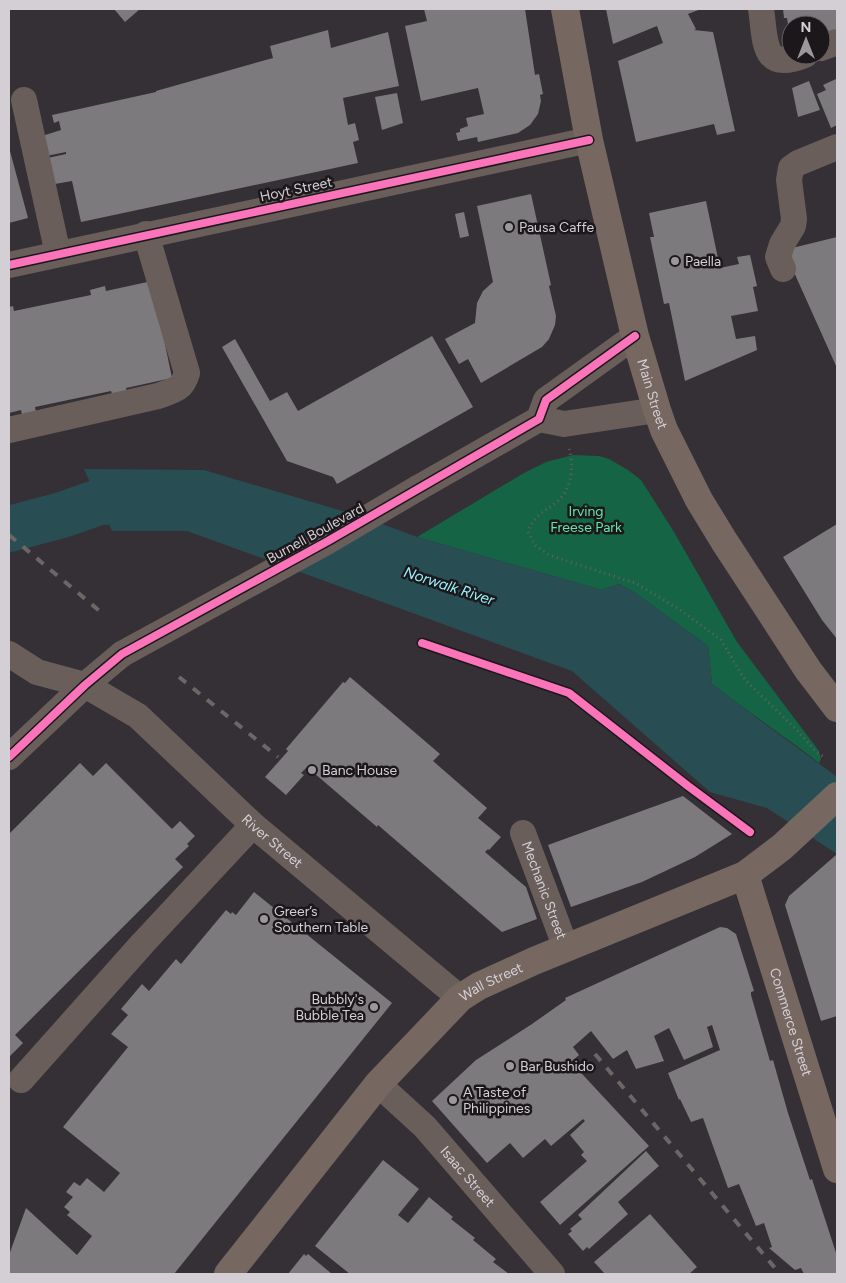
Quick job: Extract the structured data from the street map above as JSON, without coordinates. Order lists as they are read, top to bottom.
{
  "streets": {
    "main road": ["Main Street", "Wall Street", "Commerce Street"],
    "street": [
      "Hoyt Street",
      "Burnell Boulevard",
      "River Street",
      "Mechanic Street",
      "Isaac Street"
    ]
  },
  "crossings": [
    ["Hoyt Street", "Main Street"],
    ["Burnell Boulevard", "River Street"],
    ["River Street", "Wall Street"],
    ["Mechanic Street", "Wall Street"],
    ["Wall Street", "Commerce Street"],
    ["Wall Street", "Isaac Street"]
  ],
  "water": ["Norwalk River"],
  "parks": ["Irving Freese Park"],
  "places": [
    "Pausa Caffe",
    "Paella",
    "Banc House",
    "Greer’s Southern Table",
    "Bubbly's Bubble Tea",
    "Bar Bushido",
    "A Taste of Philippines"
  ],
  "north": "top"
}
